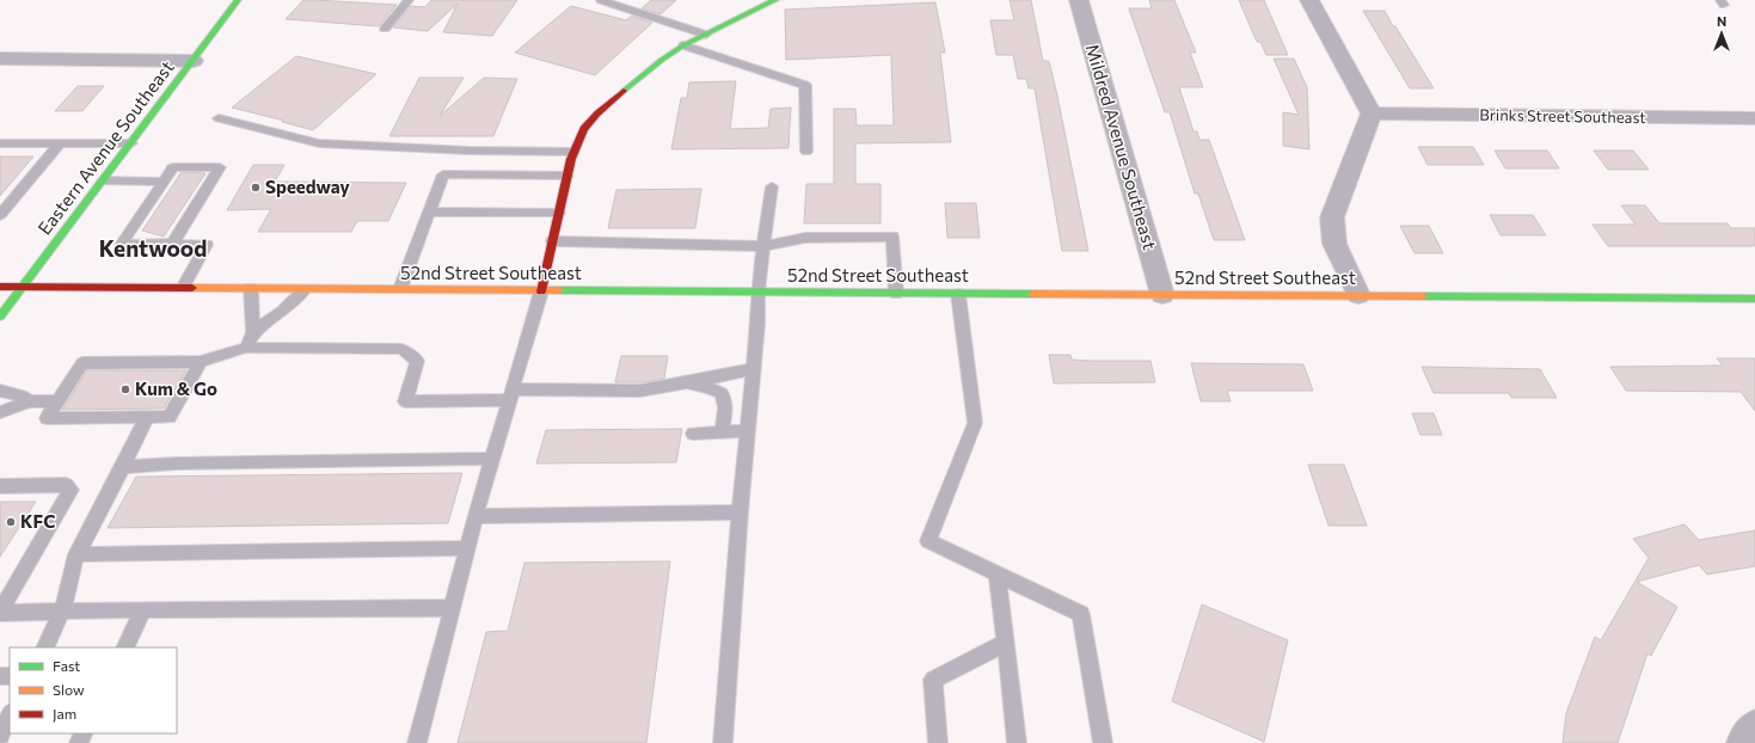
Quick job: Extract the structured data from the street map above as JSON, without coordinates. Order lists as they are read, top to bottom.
{
  "streets": {
    "main road": ["Eastern Avenue Southeast", "52nd Street Southeast"],
    "street": ["Brinks Street Southeast", "Mildred Avenue Southeast"]
  },
  "crossings": [
    ["Mildred Avenue Southeast", "52nd Street Southeast"],
    ["Eastern Avenue Southeast", "52nd Street Southeast"]
  ],
  "districts": ["Kentwood"],
  "places": ["Speedway", "Kum & Go", "KFC"],
  "legend": ["Fast", "Slow", "Jam"],
  "north": "top"
}
